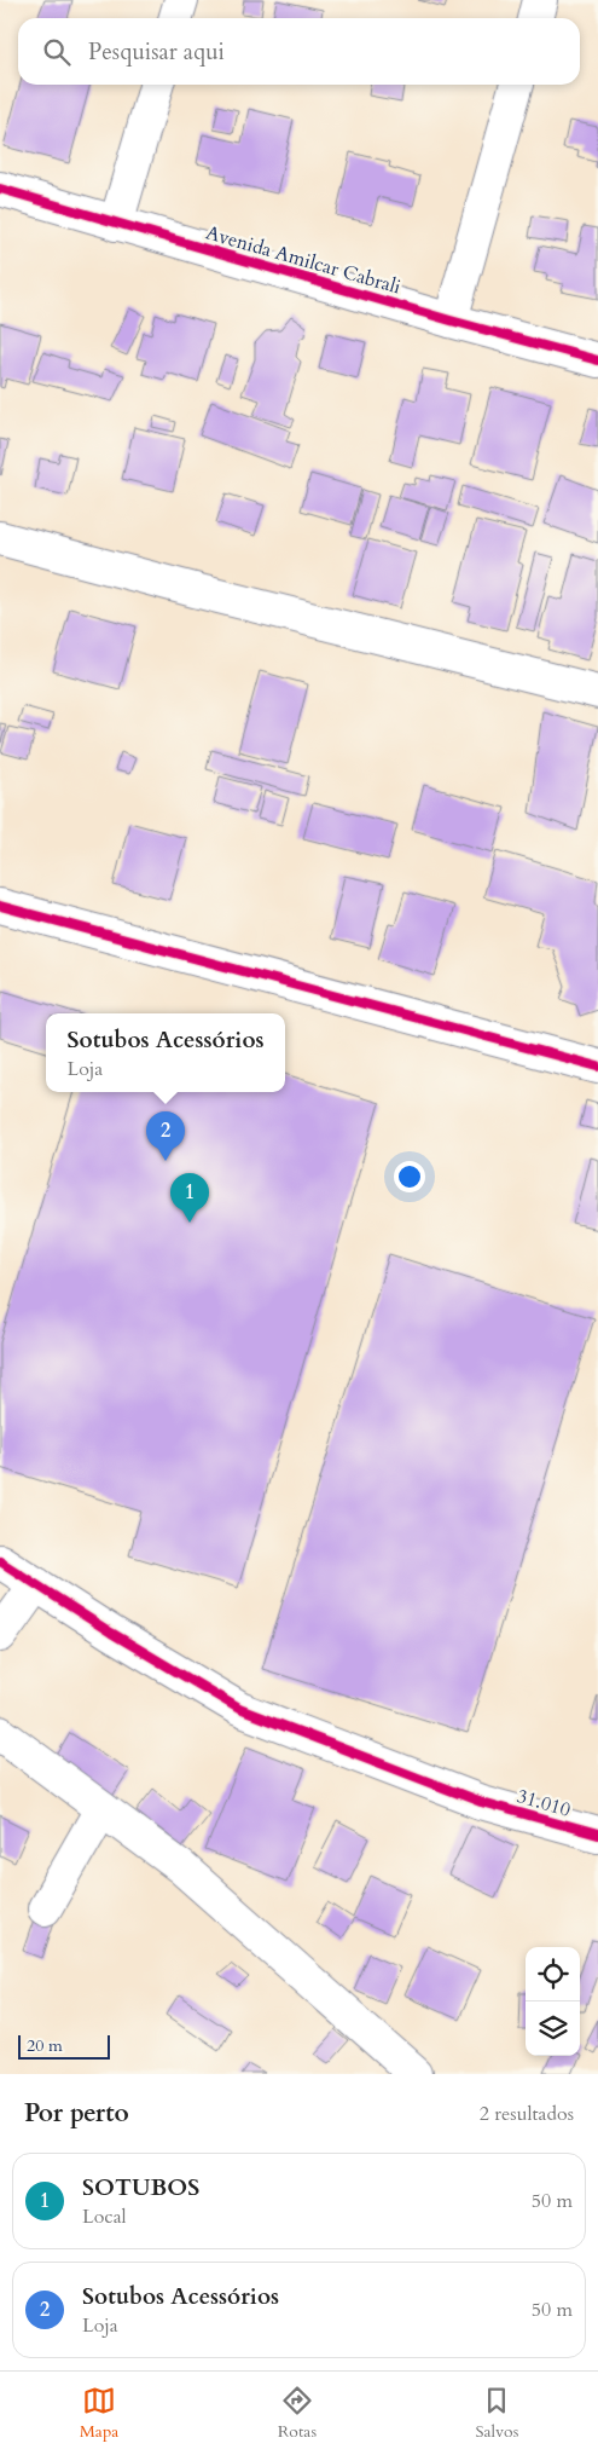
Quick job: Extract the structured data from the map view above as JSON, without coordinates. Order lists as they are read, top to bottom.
{
  "streets": {
    "street": ["Avenida Amilcar Cabrali", "31.010"]
  },
  "scale_bar": "20 m",
  "page": {
    "search": "Pesquisar aqui",
    "popup": ["Sotubos Acessórios", "Loja"],
    "pins": ["2", "1"],
    "scale": "20 m",
    "heading": ["Por perto", "2 resultados"],
    "list": [
      {
        "mark": "1",
        "name": "SOTUBOS",
        "note": "Local",
        "value": "50 m"
      },
      {
        "mark": "2",
        "name": "Sotubos Acessórios",
        "note": "Loja",
        "value": "50 m"
      }
    ],
    "nav": ["Mapa", "Rotas", "Salvos"]
  }
}
